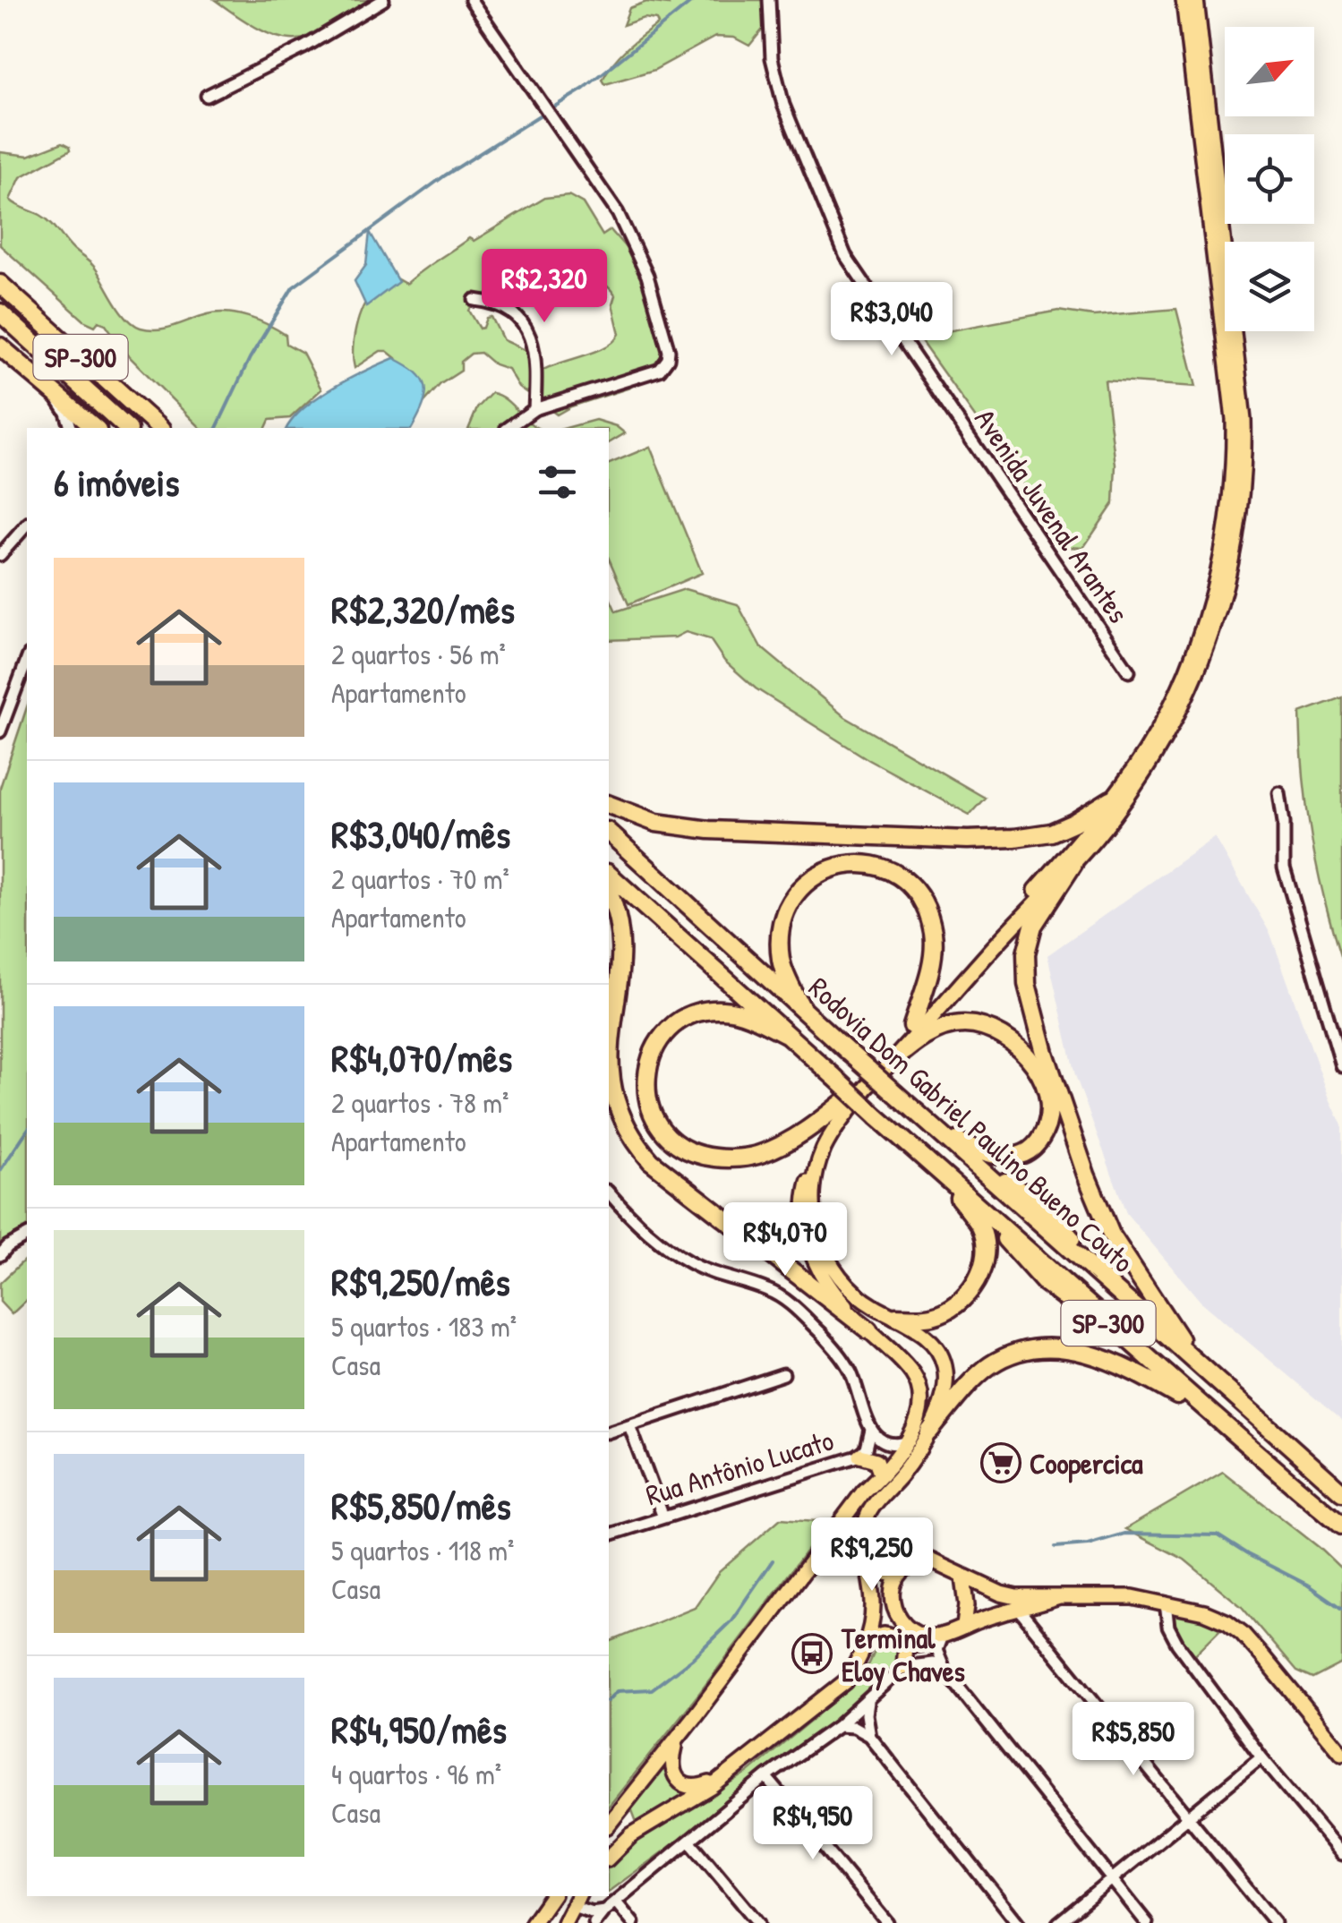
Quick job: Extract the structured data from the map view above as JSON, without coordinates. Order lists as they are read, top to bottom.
{
  "streets": {
    "highway": ["SP-300", "Rodovia Dom Gabriel Paulino Bueno Couto"],
    "street": ["Avenida Juvenal Arantes", "Rua Antônio Lucato"]
  },
  "places": {
    "supermarket": ["Coopercica"],
    "bus stop": ["Terminal Eloy Chaves"]
  },
  "north": "top right",
  "page": {
    "price": [
      "R$2,320",
      "R$3,040",
      "R$4,070",
      "R$9,250",
      "R$5,850",
      "R$4,950"
    ],
    "heading": "6 imóveis",
    "list": [
      {
        "name": "R$2,320/mês",
        "note": "2 quartos · 56 m² · Apartamento"
      },
      {
        "name": "R$3,040/mês",
        "note": "2 quartos · 70 m² · Apartamento"
      },
      {
        "name": "R$4,070/mês",
        "note": "2 quartos · 78 m² · Apartamento"
      },
      {
        "name": "R$9,250/mês",
        "note": "5 quartos · 183 m² · Casa"
      },
      {
        "name": "R$5,850/mês",
        "note": "5 quartos · 118 m² · Casa"
      },
      {
        "name": "R$4,950/mês",
        "note": "4 quartos · 96 m² · Casa"
      }
    ]
  }
}
